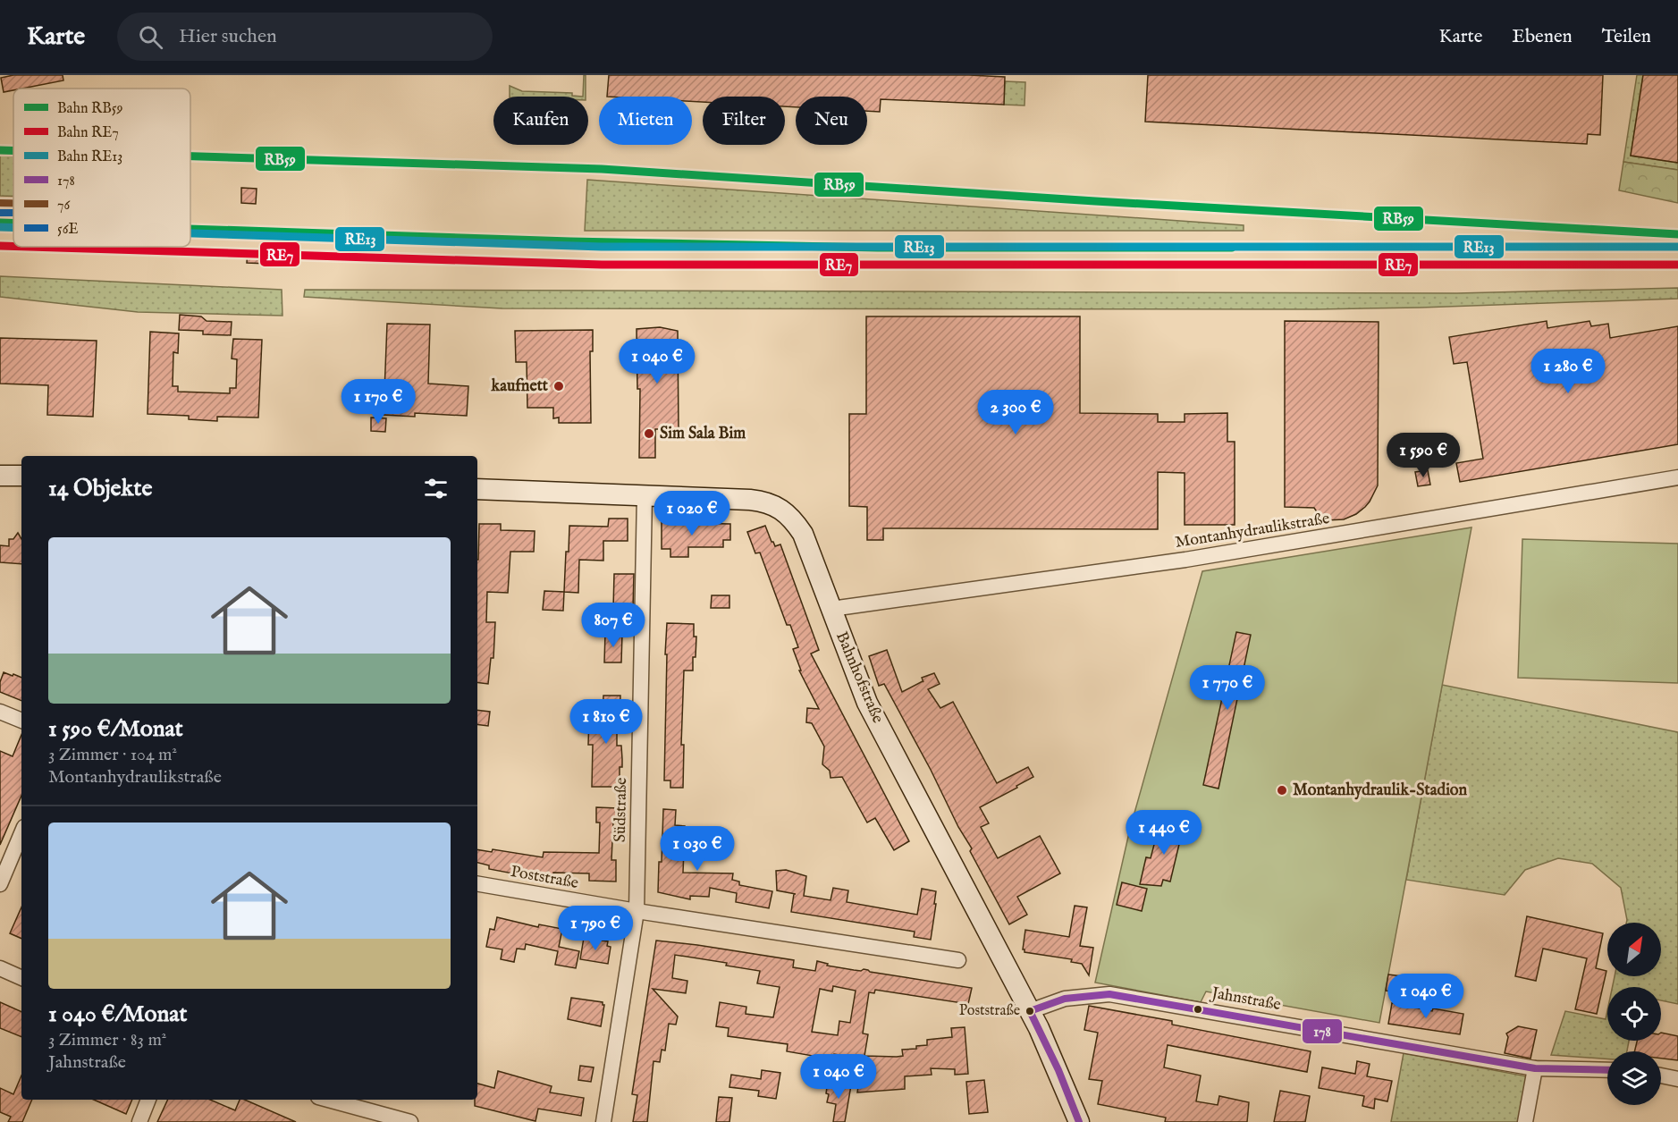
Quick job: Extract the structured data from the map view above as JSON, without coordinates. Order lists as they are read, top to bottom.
{
  "streets": {
    "main road": ["Bahnhofstraße"],
    "street": [
      "Montanhydraulikstraße",
      "Südstraße",
      "Poststraße",
      "Jahnstraße"
    ]
  },
  "crossings": [
    ["Montanhydraulikstraße", "Bahnhofstraße"],
    ["Bahnhofstraße", "Südstraße"],
    ["Bahnhofstraße", "Jahnstraße"],
    ["Südstraße", "Poststraße"]
  ],
  "places": [
    "kaufnett",
    "Sim Sala Bim",
    "Montanhydraulik-Stadion",
    "Poststraße"
  ],
  "lines": [
    "rail line RB59",
    "transit line 76",
    "transit line 56E",
    "rail line RE13",
    "rail line RE7",
    "transit line 178"
  ],
  "legend": [
    "Bahn RB59",
    "Bahn RE7",
    "Bahn RE13",
    "178",
    "76",
    "56E"
  ],
  "north": "top right",
  "page": {
    "header": "Karte",
    "search": "Hier suchen",
    "nav": ["Karte", "Ebenen", "Teilen"],
    "chip": [
      "Kaufen",
      "Mieten",
      "Filter",
      "Neu"
    ],
    "price": [
      "1 040 €",
      "1 280 €",
      "1 170 €",
      "2 300 €",
      "1 590 €",
      "1 020 €",
      "807 €",
      "1 770 €",
      "1 810 €",
      "1 440 €",
      "1 030 €",
      "1 790 €",
      "1 040 €",
      "1 040 €"
    ],
    "heading": "14 Objekte",
    "list": [
      {
        "name": "1 590 €/Monat",
        "note": "3 Zimmer · 104 m² · Montanhydraulikstraße"
      },
      {
        "name": "1 040 €/Monat",
        "note": "3 Zimmer · 83 m² · Jahnstraße"
      }
    ]
  }
}
